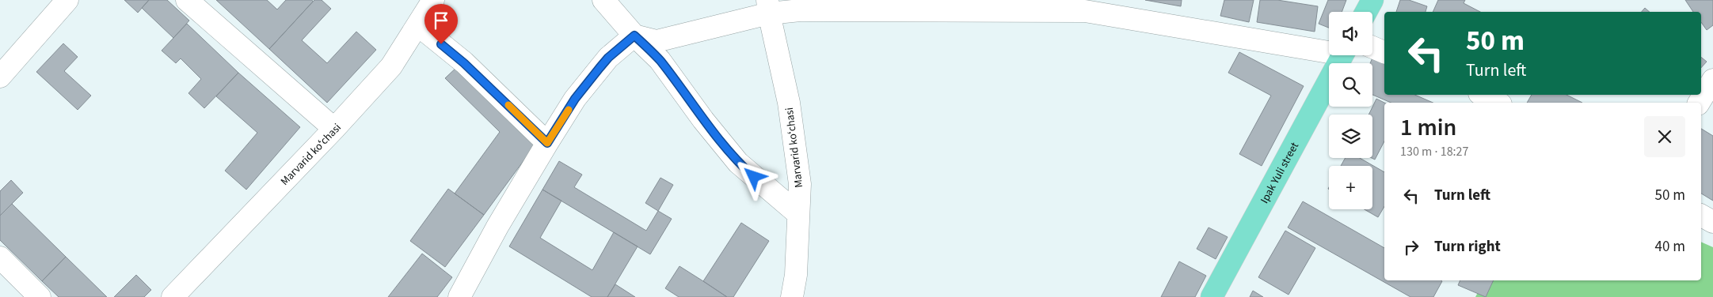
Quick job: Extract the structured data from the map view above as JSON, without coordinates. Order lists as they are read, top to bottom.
{
  "streets": {
    "main road": ["Ipak Yuli street"],
    "street": ["Marvarid koʻchasi"]
  },
  "page": {
    "map_buttons": "+",
    "turn": ["50 m", "Turn left"],
    "heading": ["1 min", "130 m · 18:27"],
    "list": [
      {
        "name": "Turn left",
        "value": "50 m"
      },
      {
        "name": "Turn right",
        "value": "40 m"
      }
    ]
  }
}
